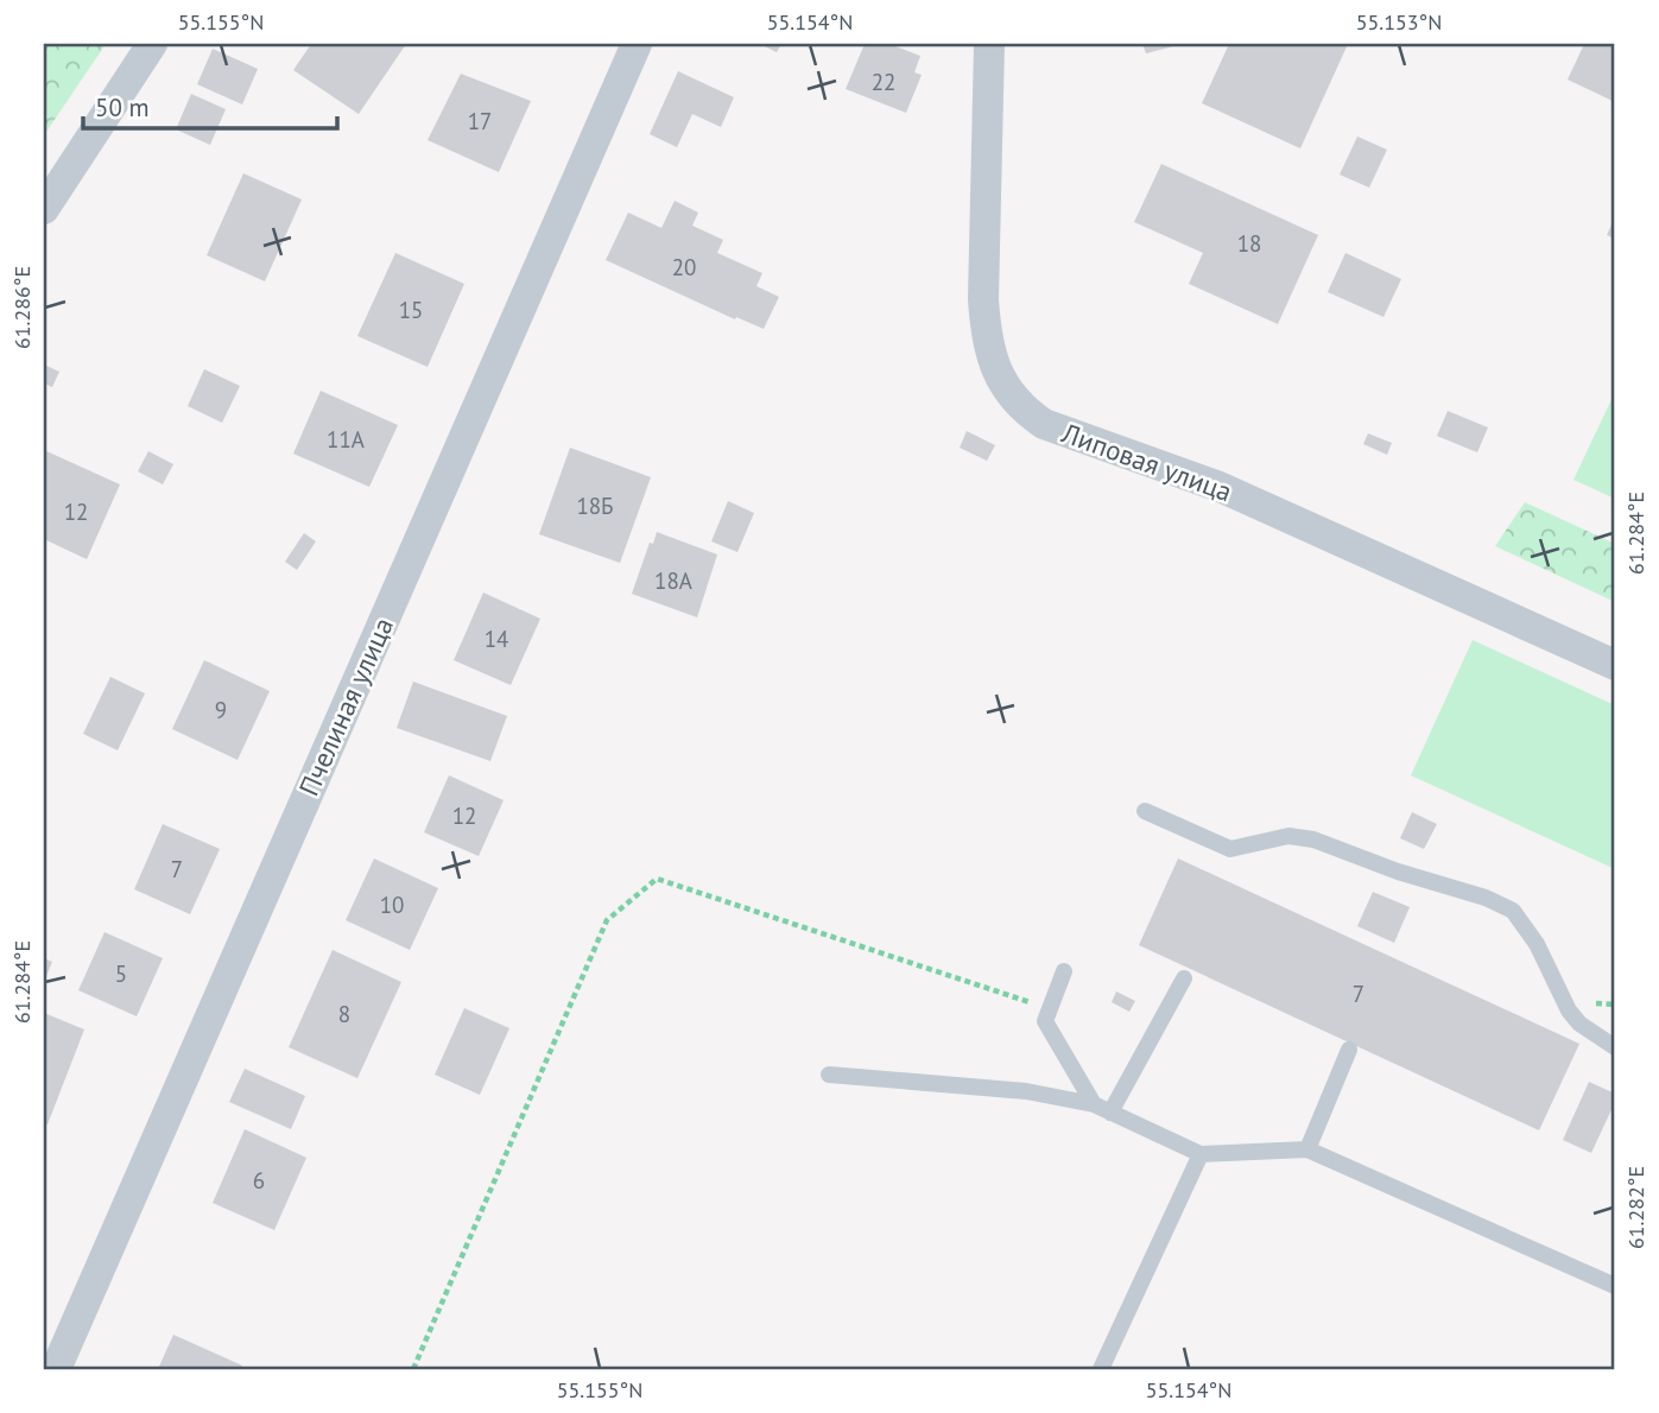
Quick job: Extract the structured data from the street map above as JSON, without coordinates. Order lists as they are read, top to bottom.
{
  "streets": {
    "street": ["Липовая улица", "Пчелиная улица"]
  },
  "house_numbers": [
    "22",
    "17",
    "18",
    "20",
    "15",
    "11А",
    "18Б",
    "12",
    "18А",
    "14",
    "9",
    "12",
    "7",
    "10",
    "5",
    "7",
    "8",
    "6"
  ],
  "scale_bar": "50 m",
  "coordinates": [
    "55.155°N",
    "55.154°N",
    "55.153°N",
    "61.286°E",
    "61.284°E",
    "61.282°E"
  ]
}
